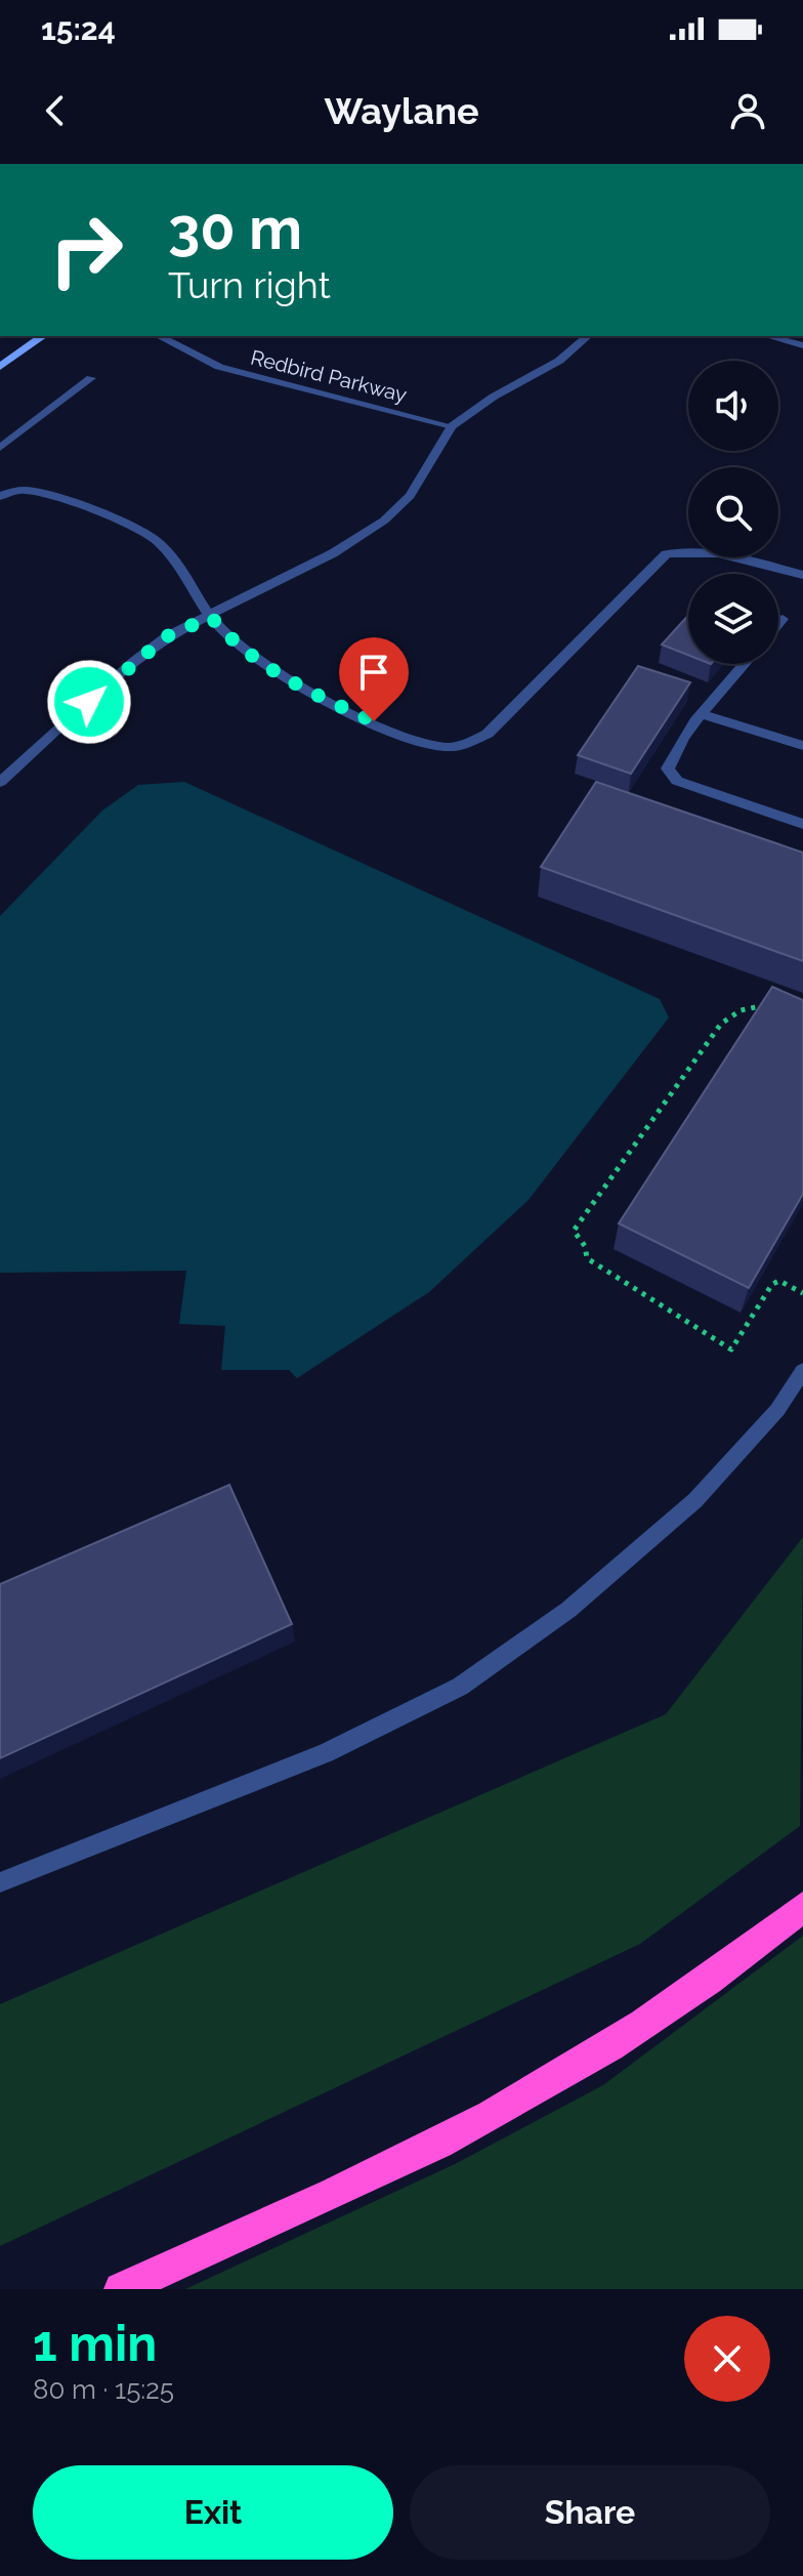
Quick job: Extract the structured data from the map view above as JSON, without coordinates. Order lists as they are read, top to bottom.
{
  "streets": {
    "street": ["Redbird Parkway"]
  },
  "page": {
    "status": "15:24",
    "header": "Waylane",
    "turn": ["30 m", "Turn right"],
    "heading": ["1 min", "80 m · 15:25"],
    "buttons": ["Exit", "Share"]
  }
}
